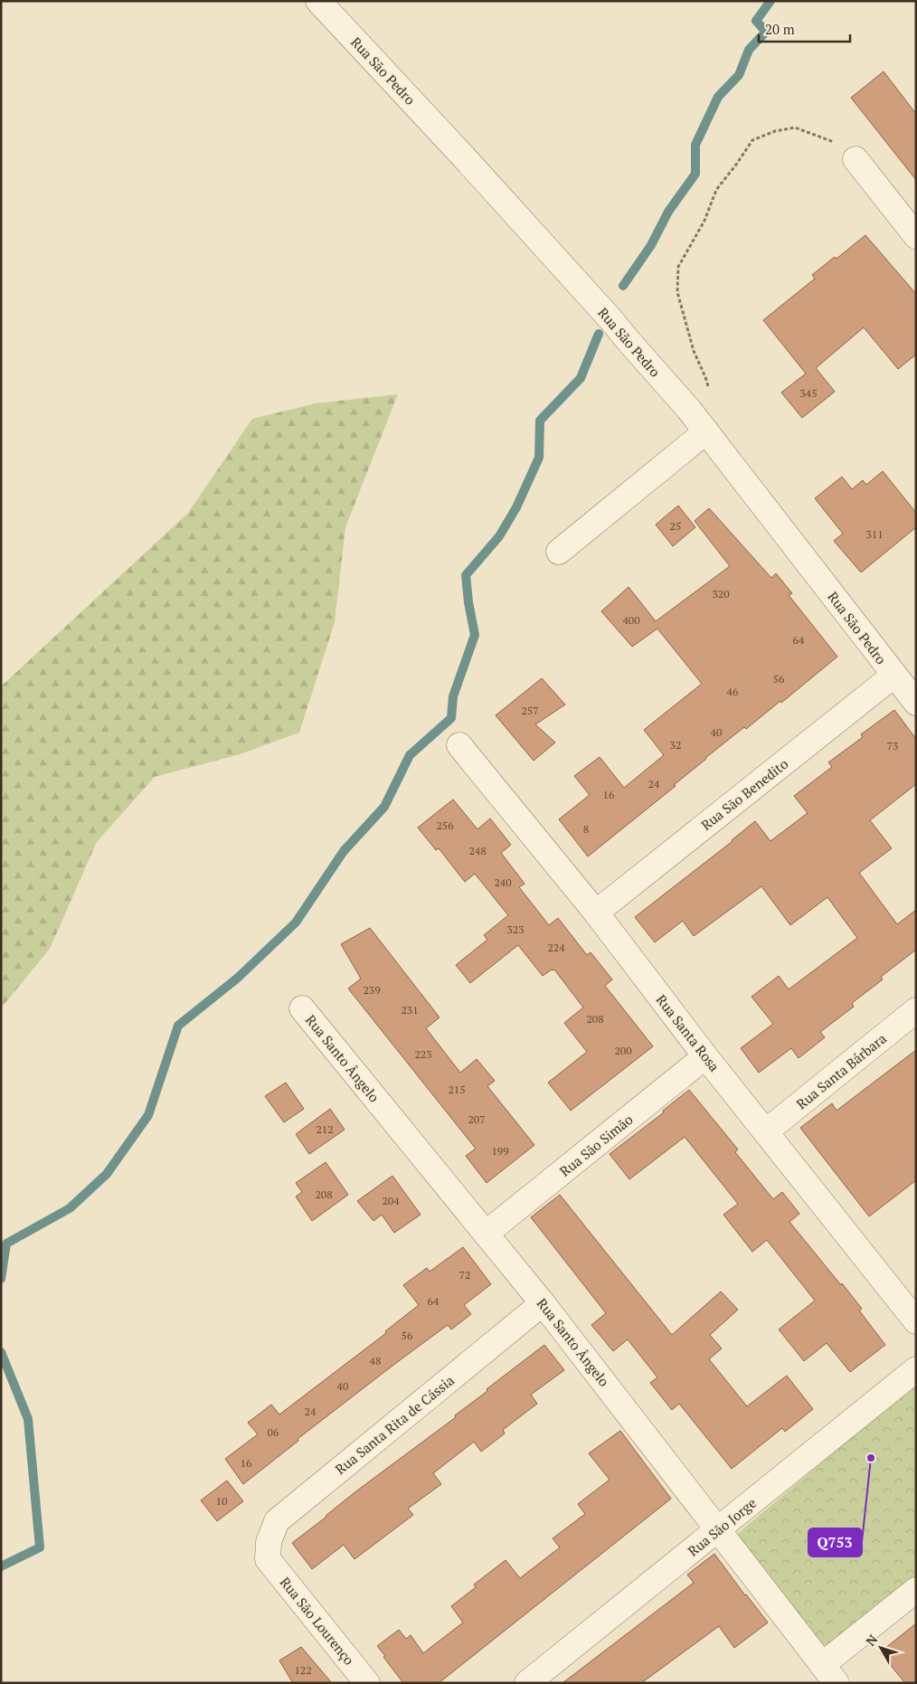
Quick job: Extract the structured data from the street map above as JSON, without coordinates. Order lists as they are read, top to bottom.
{
  "streets": {
    "street": [
      "Rua São Pedro",
      "Rua São Benedito",
      "Rua Santa Rosa",
      "Rua Santo Ângelo",
      "Rua Santa Bárbara",
      "Rua São Simão",
      "Rua Santa Rita de Cássia",
      "Rua São Jorge",
      "Rua São Lourenço"
    ]
  },
  "crossings": [
    ["Rua São Pedro", "Rua São Benedito"],
    ["Rua São Benedito", "Rua Santa Rosa"],
    ["Rua Santa Rosa", "Rua Santa Bárbara"],
    ["Rua Santa Rosa", "Rua São Simão"],
    ["Rua Santo Ângelo", "Rua São Simão"],
    ["Rua Santo Ângelo", "Rua Santa Rita de Cássia"],
    ["Rua Santo Ângelo", "Rua São Jorge"],
    ["Rua Santa Rita de Cássia", "Rua São Lourenço"]
  ],
  "places": ["Q753"],
  "house_numbers": [
    "345",
    "25",
    "311",
    "320",
    "400",
    "64",
    "56",
    "46",
    "257",
    "40",
    "32",
    "73",
    "24",
    "16",
    "256",
    "8",
    "248",
    "240",
    "323",
    "224",
    "239",
    "231",
    "208",
    "200",
    "223",
    "215",
    "207",
    "212",
    "199",
    "208",
    "204",
    "72",
    "64",
    "56",
    "48",
    "40",
    "24",
    "06",
    "16",
    "10",
    "122"
  ],
  "scale_bar": "20 m",
  "north": "top left"
}
